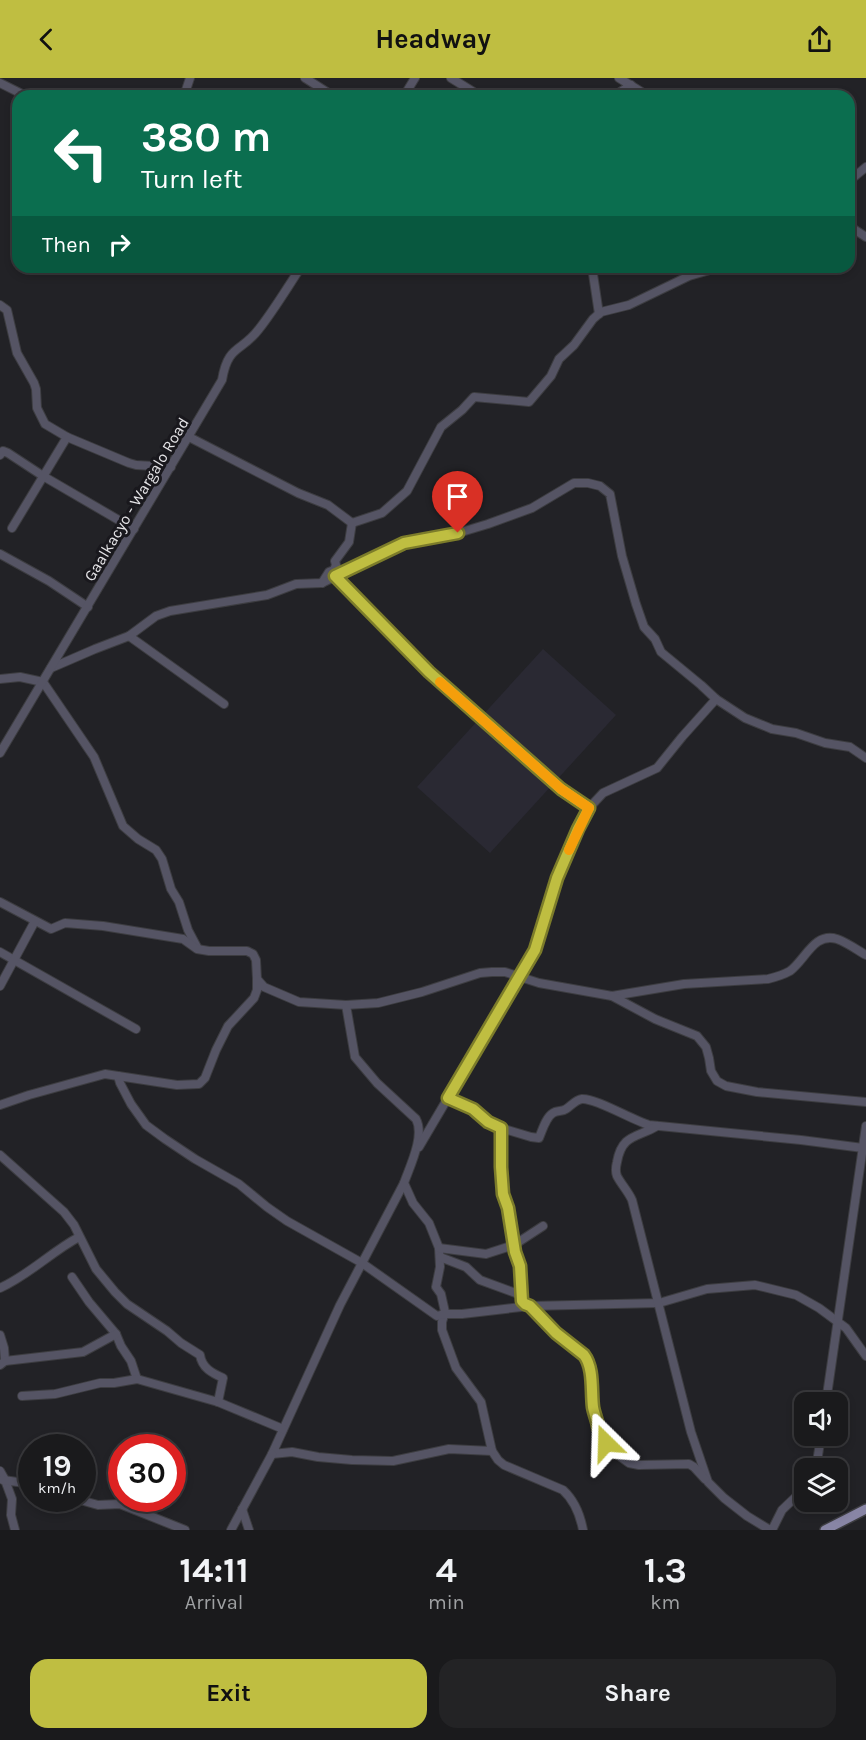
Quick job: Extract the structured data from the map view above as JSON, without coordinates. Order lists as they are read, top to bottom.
{
  "streets": {
    "street": ["Gaalkacyo - Wargalo Road"]
  },
  "page": {
    "header": "Headway",
    "turn": ["380 m", "Turn left"],
    "then": "Then",
    "speed": "19 km/h",
    "limit": "30",
    "eta": [
      "14:11",
      "Arrival",
      "4",
      "min",
      "1.3",
      "km"
    ],
    "buttons": ["Exit", "Share"]
  }
}
